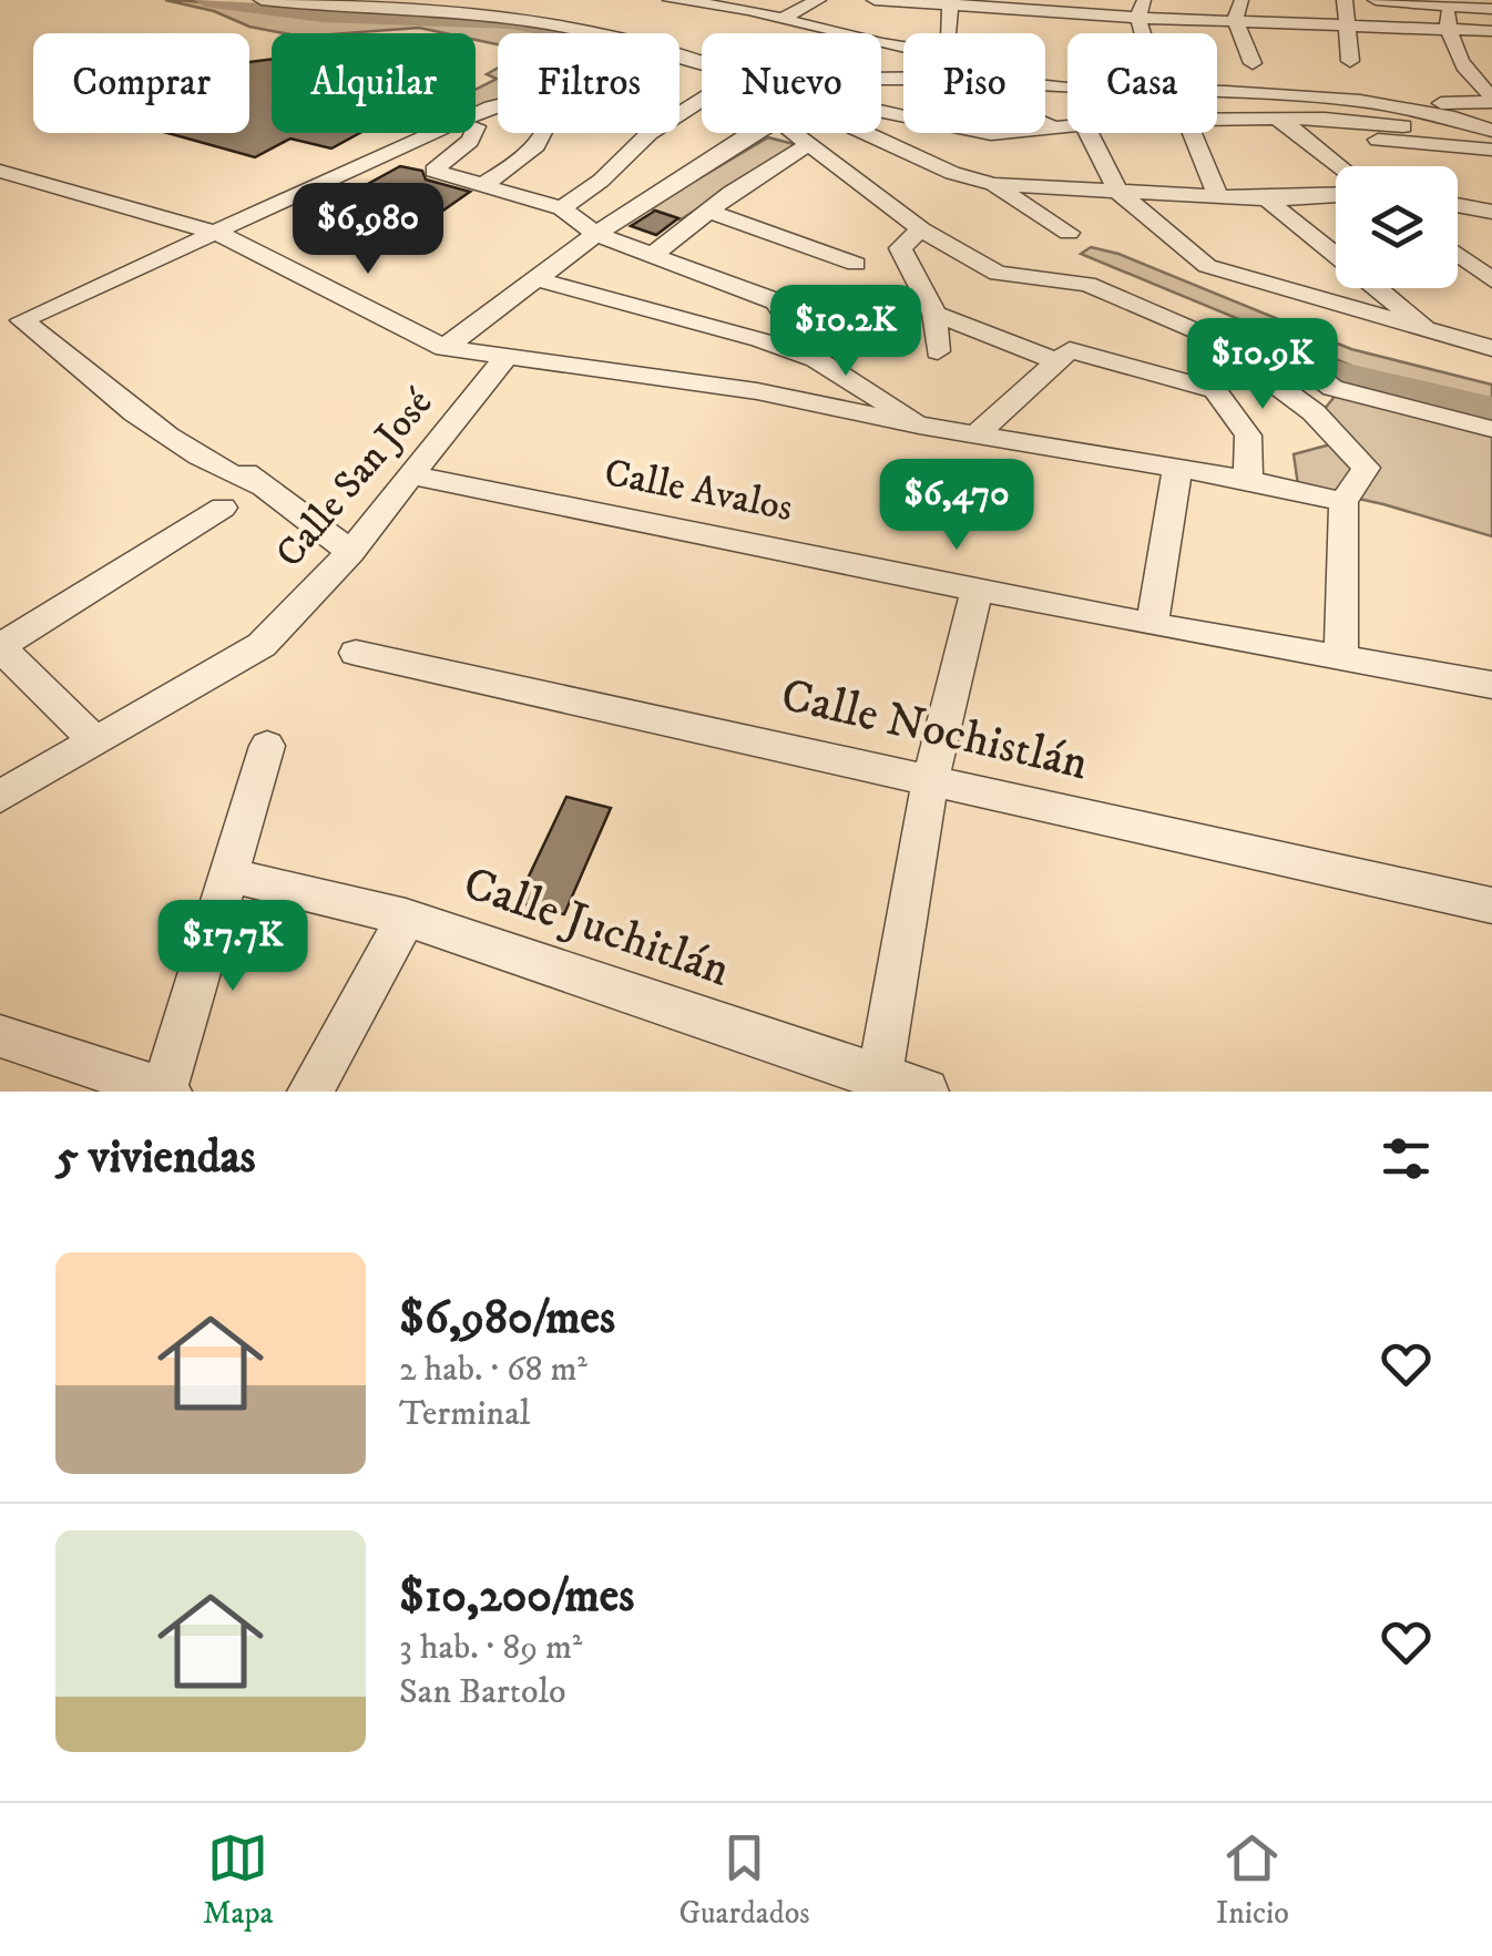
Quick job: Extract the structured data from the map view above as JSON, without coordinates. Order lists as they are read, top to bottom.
{
  "streets": {
    "street": [
      "Calle San José",
      "Calle Avalos",
      "Calle Nochistlán",
      "Calle Juchitlán"
    ]
  },
  "crossings": [
    ["Calle San José", "Calle Avalos"]
  ],
  "page": {
    "chip": [
      "Comprar",
      "Alquilar",
      "Filtros",
      "Nuevo",
      "Piso",
      "Casa"
    ],
    "price": [
      "$6,980",
      "$10.2K",
      "$10.9K",
      "$6,470",
      "$17.7K"
    ],
    "heading": "5 viviendas",
    "list": [
      {
        "name": "$6,980/mes",
        "note": "2 hab. · 68 m² · Terminal"
      },
      {
        "name": "$10,200/mes",
        "note": "3 hab. · 89 m² · San Bartolo"
      }
    ],
    "tabs": ["Mapa", "Guardados", "Inicio"]
  }
}
